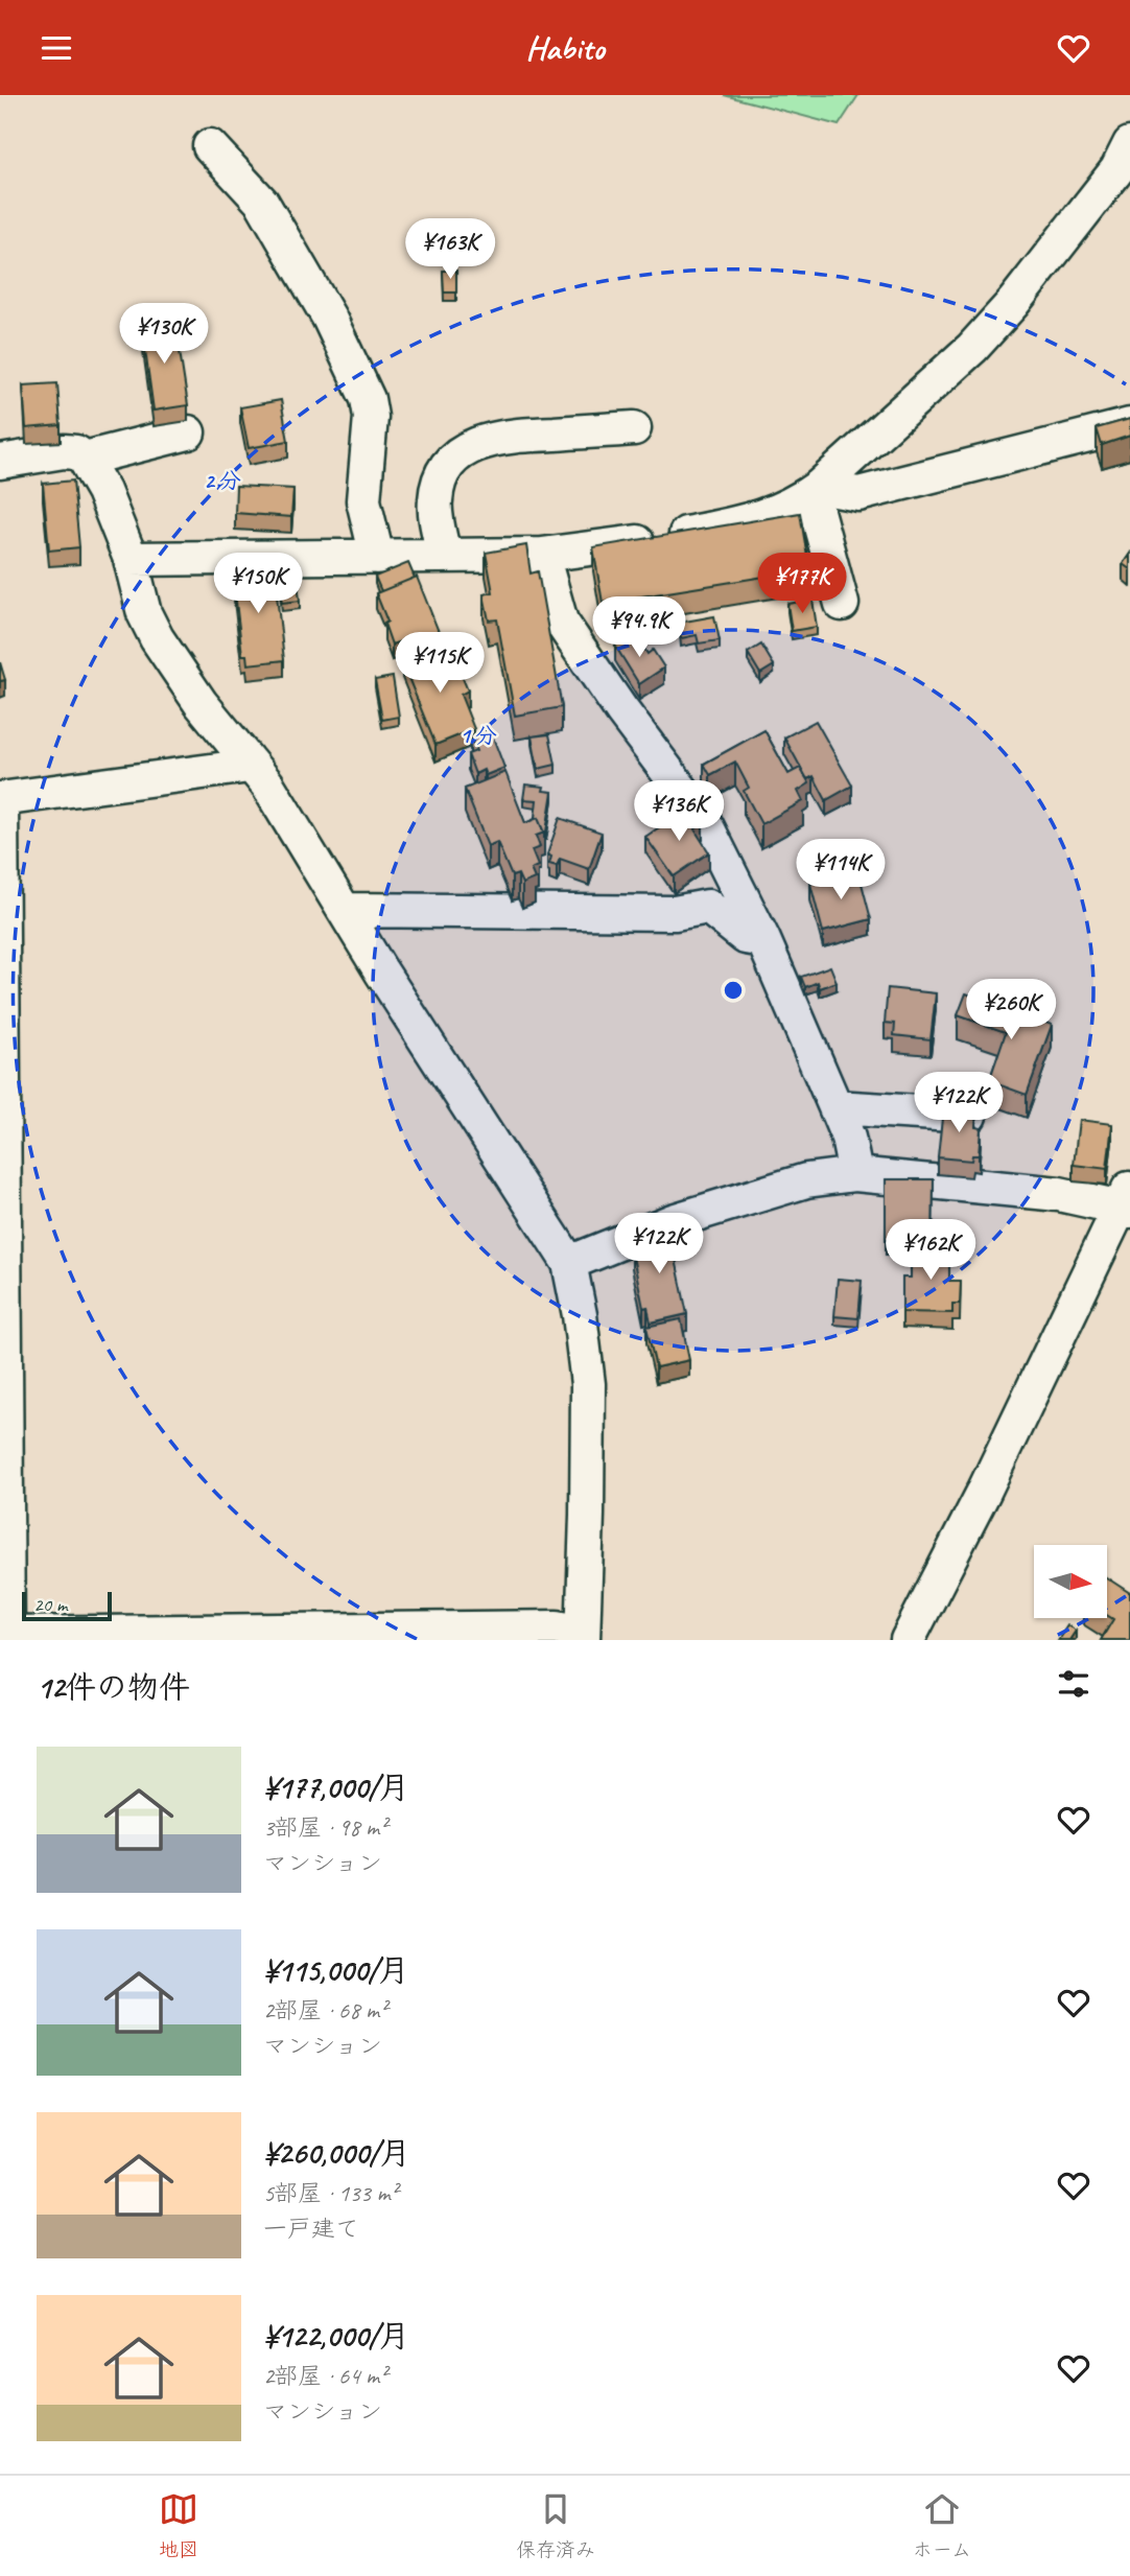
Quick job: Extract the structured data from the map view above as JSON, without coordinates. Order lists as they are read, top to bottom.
{
  "scale_bar": "20 m",
  "north": "right",
  "page": {
    "header": "Habito",
    "price": [
      "¥163K",
      "¥130K",
      "¥150K",
      "¥177K",
      "¥94.9K",
      "¥115K",
      "¥136K",
      "¥114K",
      "¥260K",
      "¥122K",
      "¥122K",
      "¥162K"
    ],
    "scale": "20 m",
    "heading": "12件の物件",
    "list": [
      {
        "name": "¥177,000/月",
        "note": "3部屋 · 98 m² · マンション"
      },
      {
        "name": "¥115,000/月",
        "note": "2部屋 · 68 m² · マンション"
      },
      {
        "name": "¥260,000/月",
        "note": "5部屋 · 133 m² · 一戸建て"
      },
      {
        "name": "¥122,000/月",
        "note": "2部屋 · 64 m² · マンション"
      }
    ],
    "tabs": ["地図", "保存済み", "ホーム"]
  },
  "rings": ["2 分", "1 分"]
}
